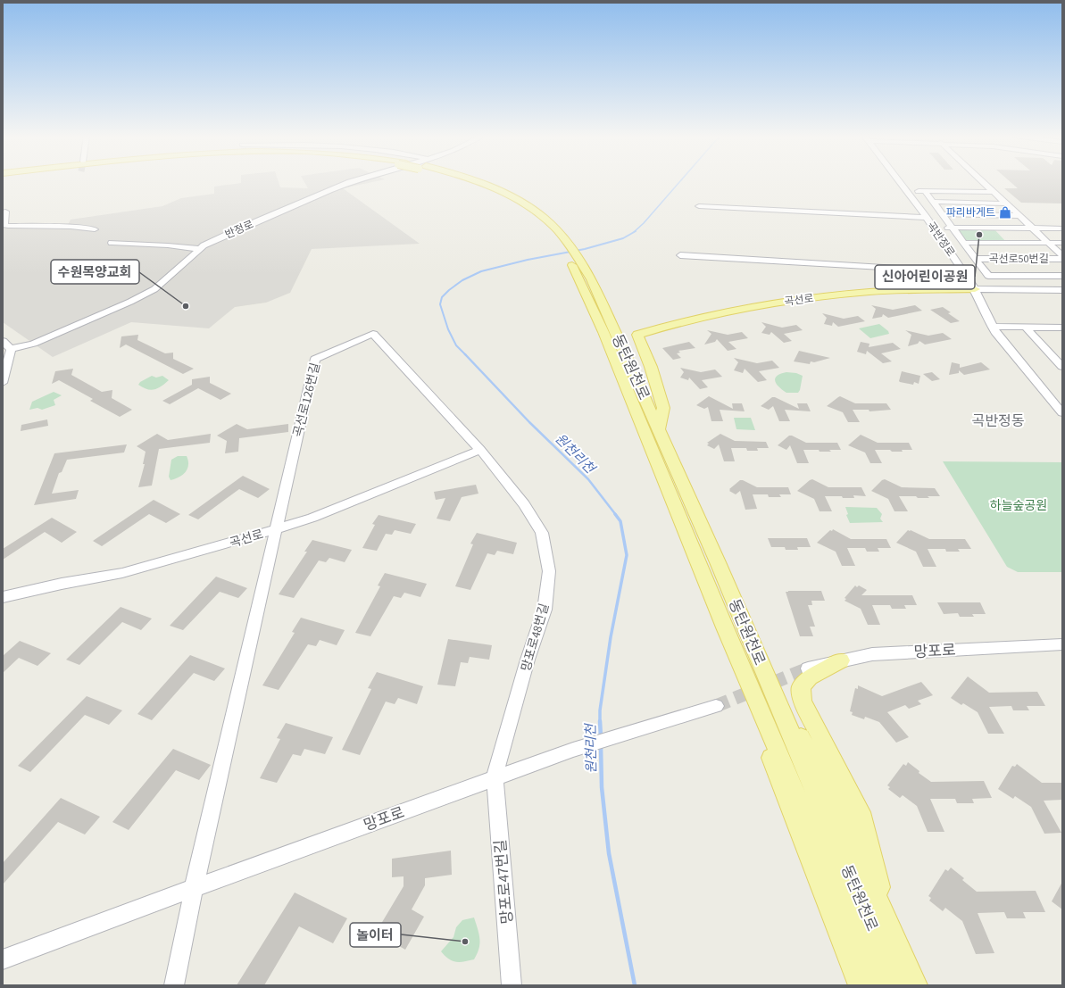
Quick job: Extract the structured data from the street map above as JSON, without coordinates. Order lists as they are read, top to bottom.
{
  "streets": {
    "main road": ["곡선로", "동탄원천로"],
    "street": [
      "반정로",
      "곡반정로",
      "곡선로50번길",
      "곡선로126번길",
      "망포로48번길",
      "망포로",
      "망포로47번길"
    ]
  },
  "crossings": [
    ["곡반정로", "곡선로"],
    ["곡선로", "동탄원천로"],
    ["곡선로", "곡선로126번길"],
    ["곡선로", "망포로48번길"],
    ["곡선로126번길", "망포로48번길"],
    ["곡선로126번길", "망포로"],
    ["망포로48번길", "망포로"],
    ["망포로48번길", "망포로47번길"],
    ["망포로", "망포로47번길"]
  ],
  "districts": ["곡반정동"],
  "water": ["원천리천"],
  "parks": ["하늘숲공원"],
  "places": {
    "shop": ["파리바게트"],
    "other": ["신아어린이공원", "수원목양교회", "놀이터"]
  }
}
